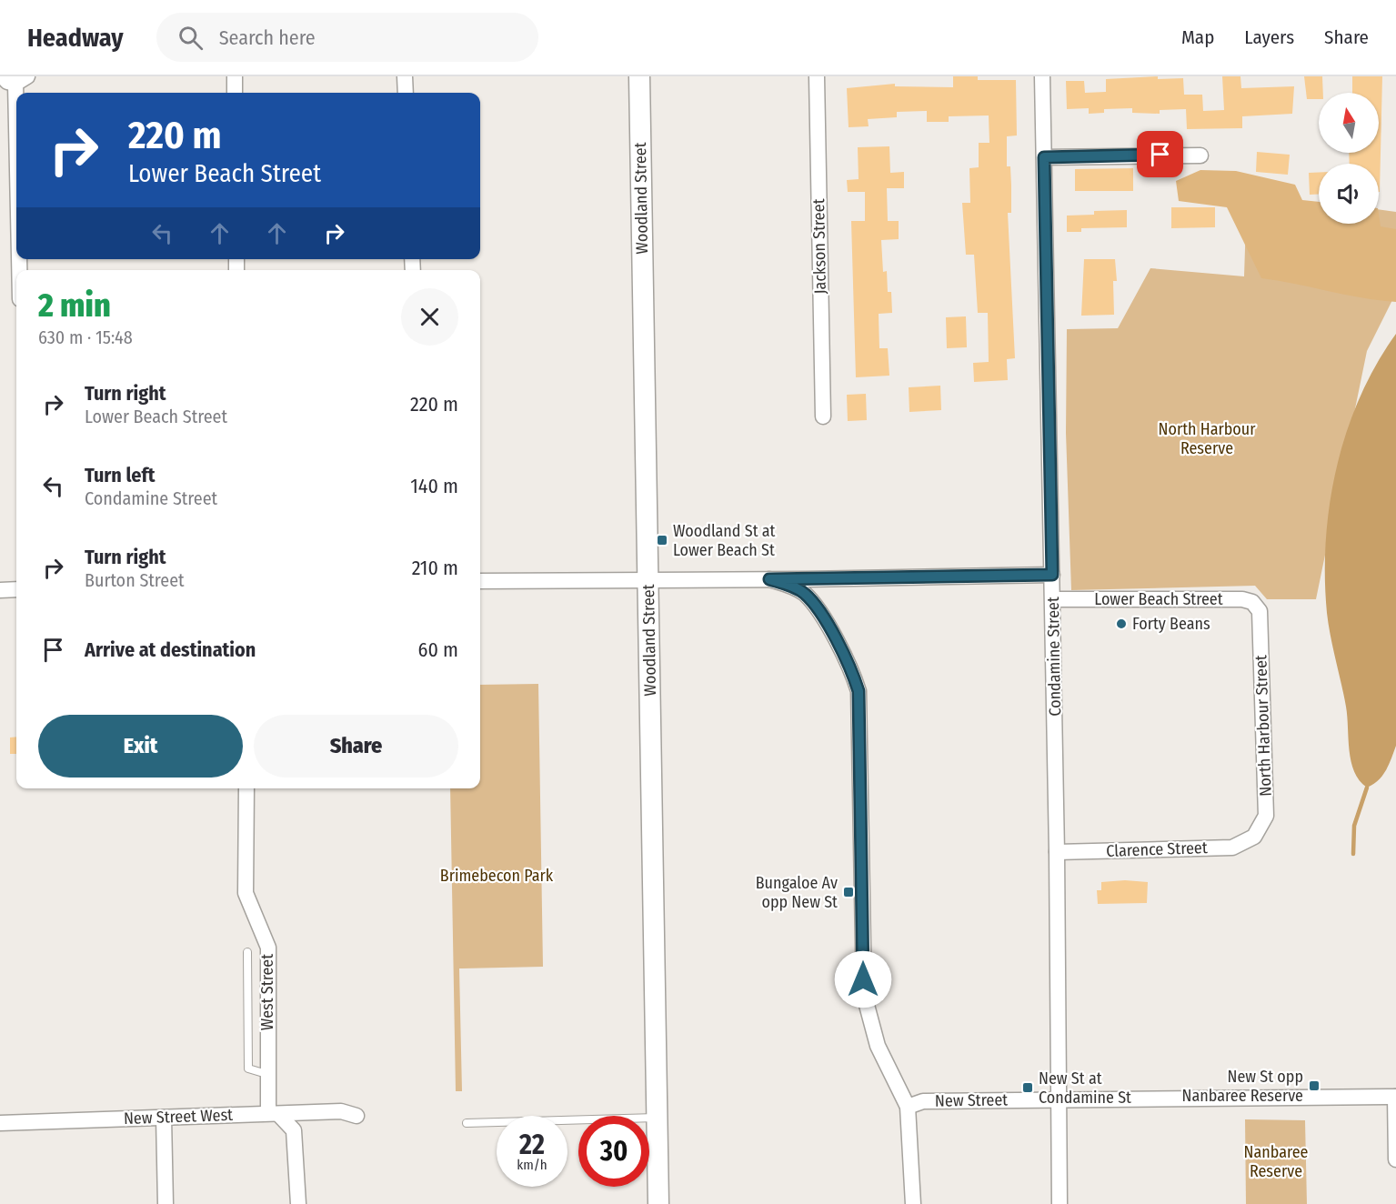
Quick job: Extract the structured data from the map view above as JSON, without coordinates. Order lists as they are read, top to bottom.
{
  "streets": {
    "street": [
      "Woodland Street",
      "Jackson Street",
      "Lower Beach Street",
      "Condamine Street",
      "North Harbour Street",
      "Clarence Street",
      "West Street",
      "New Street",
      "New Street West"
    ]
  },
  "crossings": [
    ["Lower Beach Street", "Condamine Street"],
    ["Lower Beach Street", "North Harbour Street"],
    ["Condamine Street", "Clarence Street"],
    ["Condamine Street", "New Street"],
    ["North Harbour Street", "Clarence Street"],
    ["West Street", "New Street West"]
  ],
  "parks": ["North Harbour Reserve", "Brimebecon Park", "Nanbaree Reserve"],
  "places": {
    "transit": [
      "Woodland St at Lower Beach St",
      "Bungaloe Av opp New St",
      "New St opp Nanbaree Reserve",
      "New St at Condamine St"
    ],
    "other": ["Forty Beans"]
  },
  "north": "top",
  "page": {
    "header": "Headway",
    "search": "Search here",
    "nav": ["Map", "Layers", "Share"],
    "turn": ["220 m", "Lower Beach Street"],
    "heading": ["2 min", "630 m · 15:48"],
    "list": [
      {
        "name": "Turn right",
        "note": "Lower Beach Street",
        "value": "220 m"
      },
      {
        "name": "Turn left",
        "note": "Condamine Street",
        "value": "140 m"
      },
      {
        "name": "Turn right",
        "note": "Burton Street",
        "value": "210 m"
      },
      {
        "name": "Arrive at destination",
        "value": "60 m"
      }
    ],
    "buttons": ["Exit", "Share"],
    "speed": "22 km/h",
    "limit": "30"
  }
}
